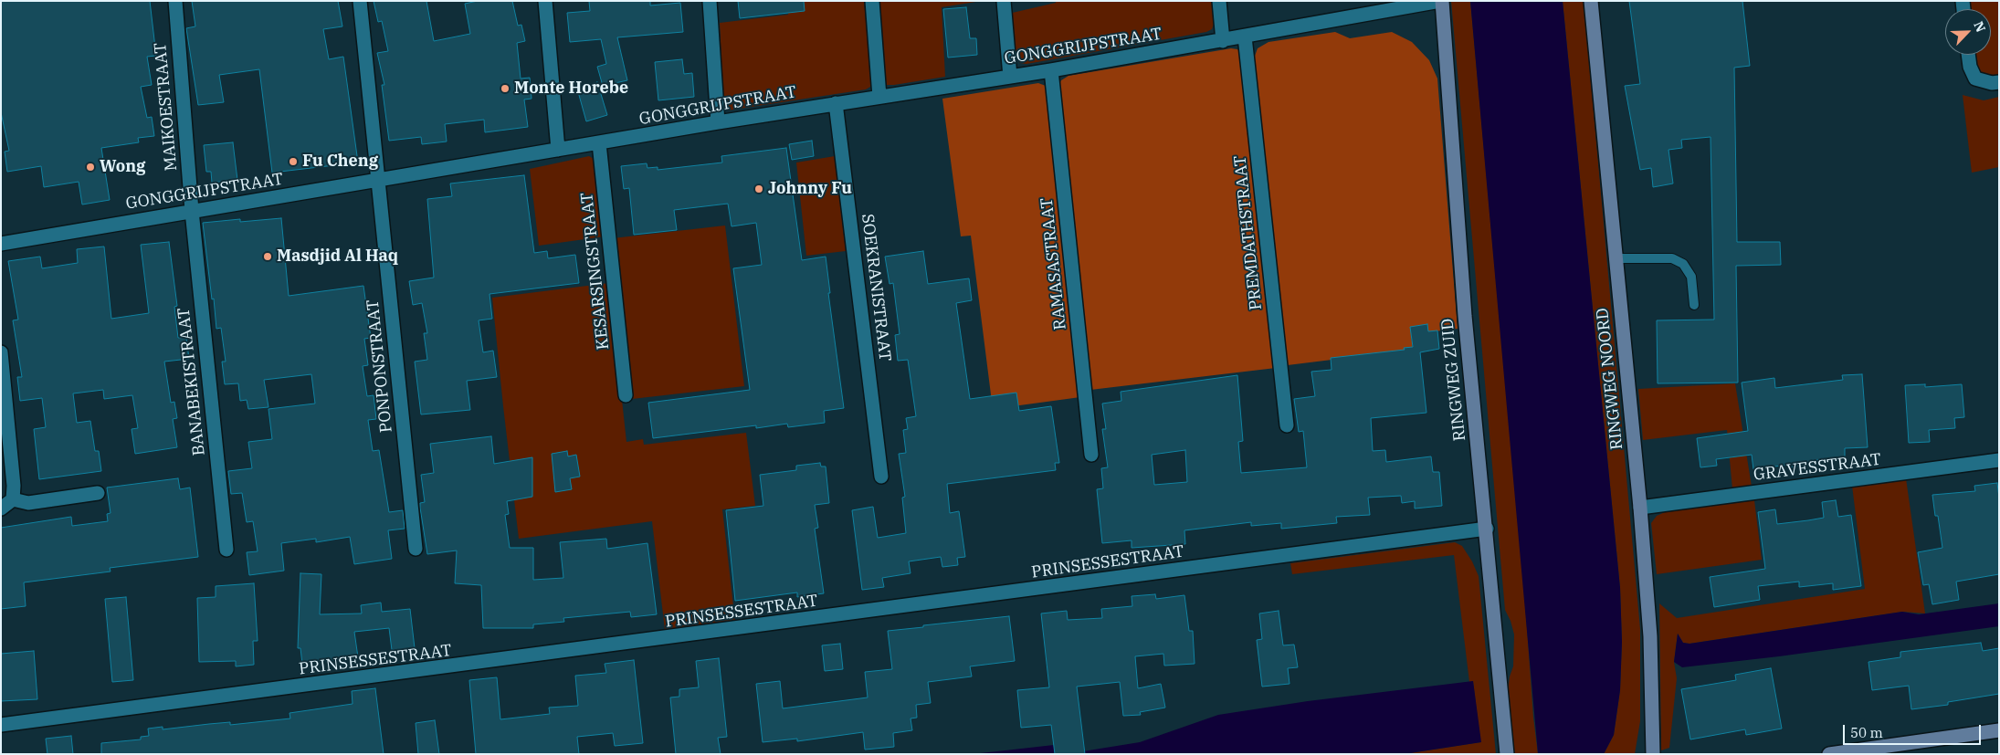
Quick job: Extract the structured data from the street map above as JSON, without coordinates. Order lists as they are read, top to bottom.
{
  "streets": {
    "street": [
      "GONGGRIJPSTRAAT",
      "MAIKOESTRAAT",
      "PREMDATHSTRAAT",
      "RAMASASTRAAT",
      "KESARSINGSTRAAT",
      "SOEKRANISTRAAT",
      "PONPONSTRAAT",
      "RINGWEG NOORD",
      "RINGWEG ZUID",
      "BANABEKISTRAAT",
      "GRAVESSTRAAT",
      "PRINSESSESTRAAT"
    ]
  },
  "crossings": [
    ["GONGGRIJPSTRAAT", "MAIKOESTRAAT"],
    ["GONGGRIJPSTRAAT", "PREMDATHSTRAAT"],
    ["GONGGRIJPSTRAAT", "RAMASASTRAAT"],
    ["GONGGRIJPSTRAAT", "KESARSINGSTRAAT"],
    ["GONGGRIJPSTRAAT", "SOEKRANISTRAAT"],
    ["GONGGRIJPSTRAAT", "PONPONSTRAAT"],
    ["GONGGRIJPSTRAAT", "RINGWEG ZUID"],
    ["GONGGRIJPSTRAAT", "BANABEKISTRAAT"],
    ["MAIKOESTRAAT", "BANABEKISTRAAT"],
    ["RINGWEG NOORD", "GRAVESSTRAAT"],
    ["RINGWEG ZUID", "PRINSESSESTRAAT"]
  ],
  "places": [
    "Monte Horebe",
    "Fu Cheng",
    "Wong",
    "Johnny Fu",
    "Masdjid Al Haq"
  ],
  "scale_bar": "50 m",
  "north": "top right"
}
